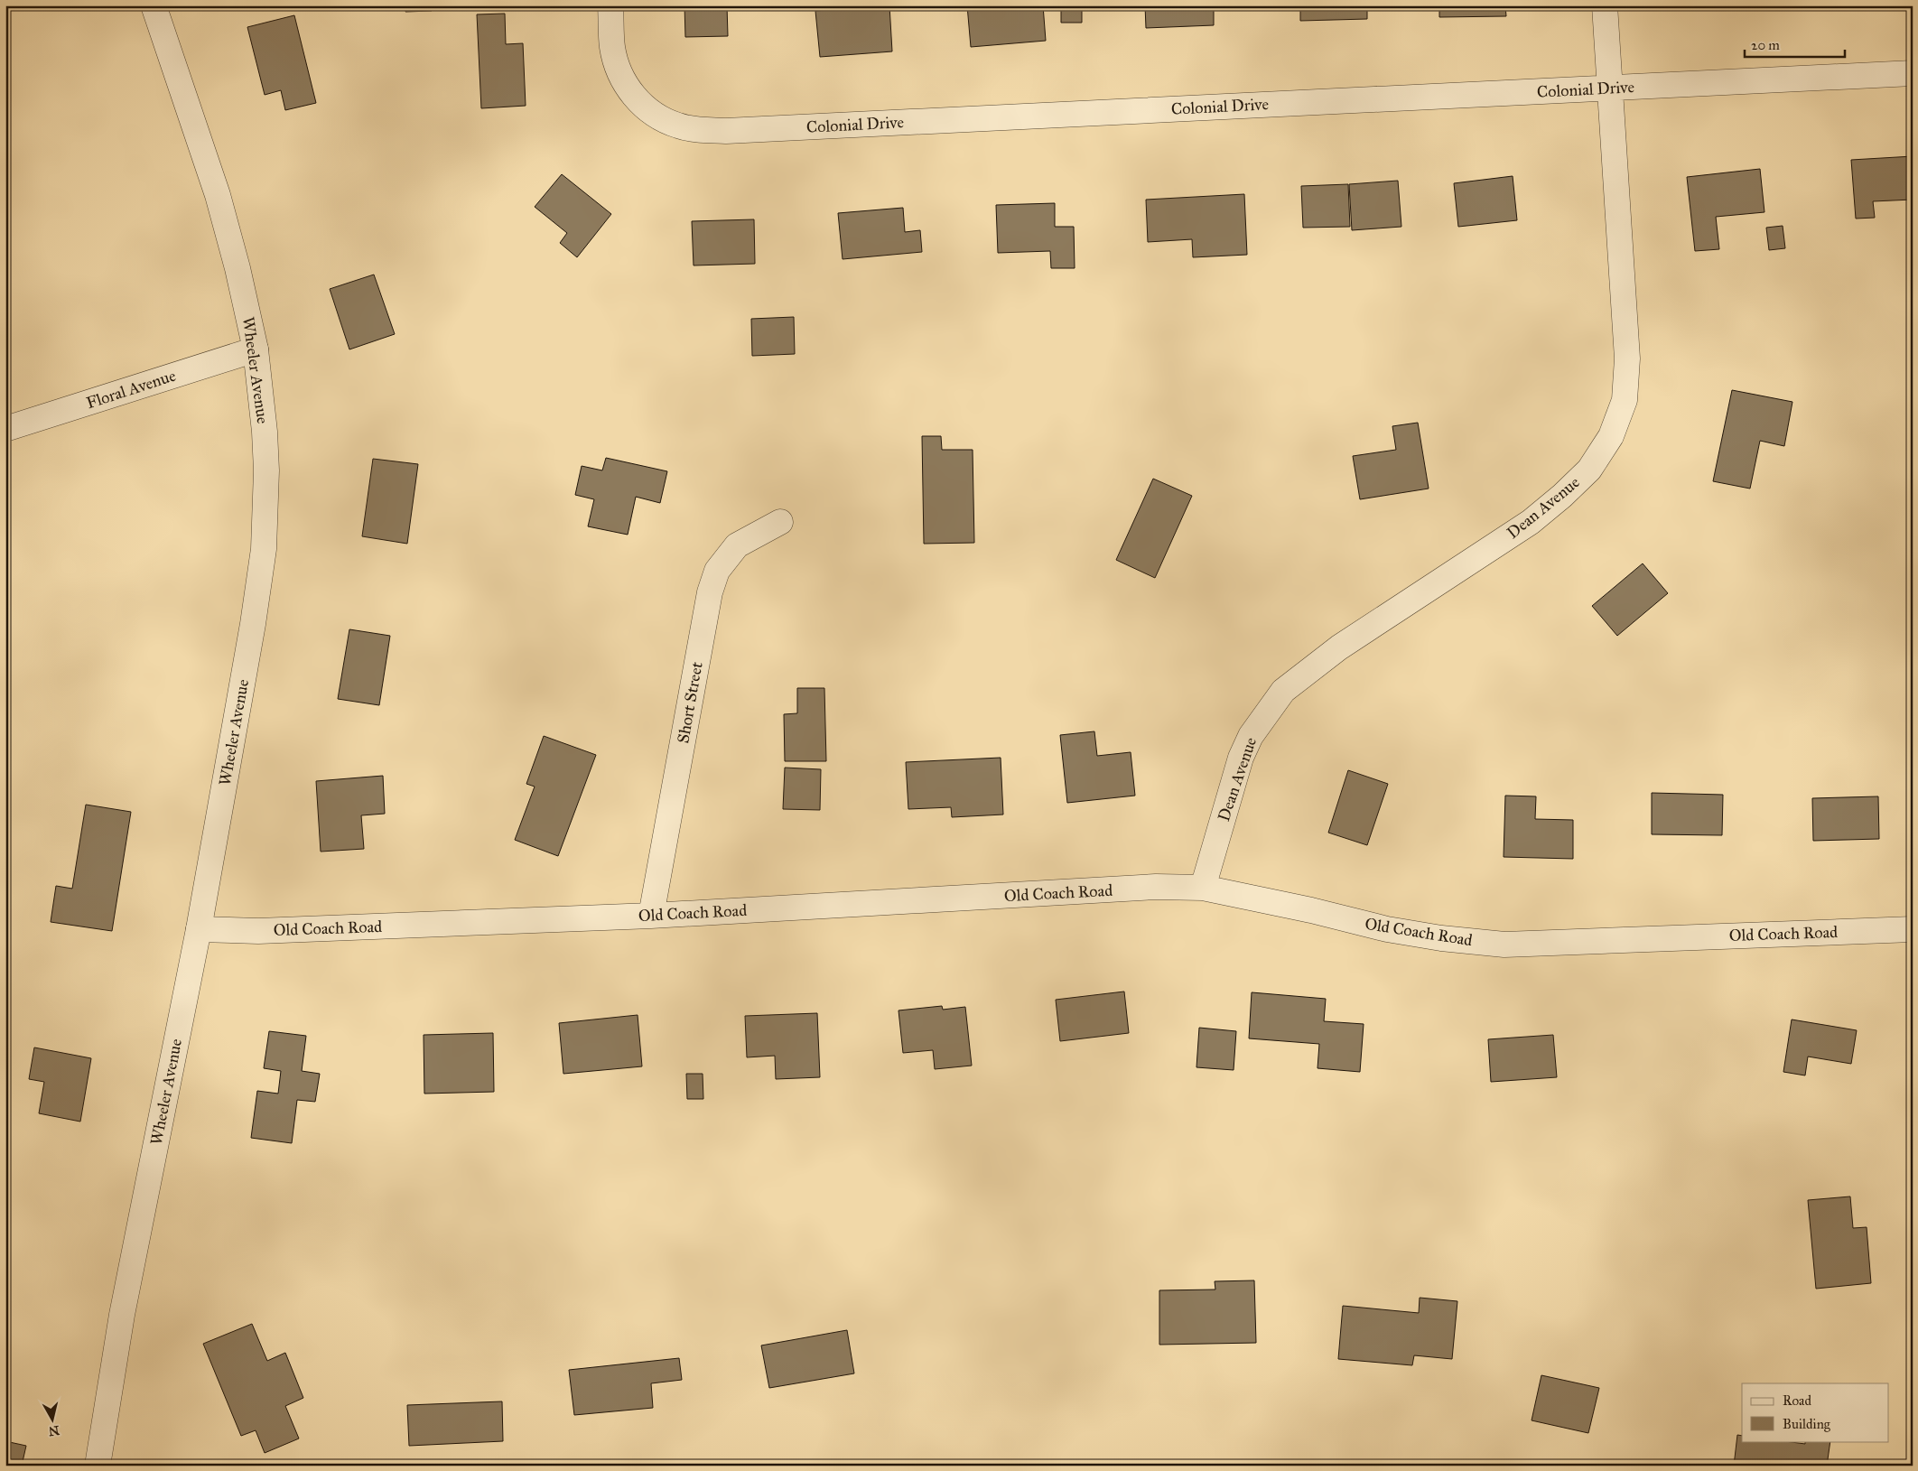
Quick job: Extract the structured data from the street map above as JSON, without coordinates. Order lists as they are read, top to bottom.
{
  "streets": {
    "street": [
      "Colonial Drive",
      "Wheeler Avenue",
      "Floral Avenue",
      "Dean Avenue",
      "Short Street",
      "Old Coach Road"
    ]
  },
  "crossings": [
    ["Colonial Drive", "Dean Avenue"],
    ["Wheeler Avenue", "Floral Avenue"],
    ["Wheeler Avenue", "Old Coach Road"],
    ["Dean Avenue", "Old Coach Road"],
    ["Short Street", "Old Coach Road"]
  ],
  "legend": ["Road", "Building"],
  "scale_bar": "20 m",
  "north": "bottom"
}
